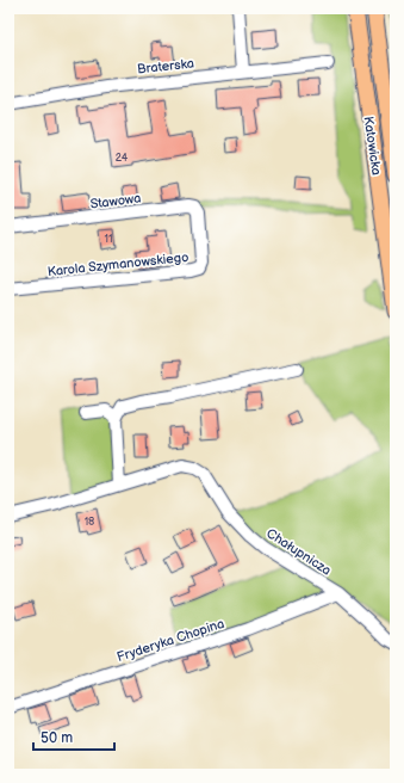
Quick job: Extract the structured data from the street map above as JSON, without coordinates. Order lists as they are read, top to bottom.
{
  "streets": {
    "main road": ["Katowicka"],
    "street": [
      "Braterska",
      "Stawowa",
      "Karola Szymanowskiego",
      "Chałupnicza",
      "Fryderyka Chopina"
    ]
  },
  "crossings": [
    ["Stawowa", "Karola Szymanowskiego"],
    ["Chałupnicza", "Fryderyka Chopina"]
  ],
  "house_numbers": ["24", "11", "18"],
  "scale_bar": "50 m"
}
